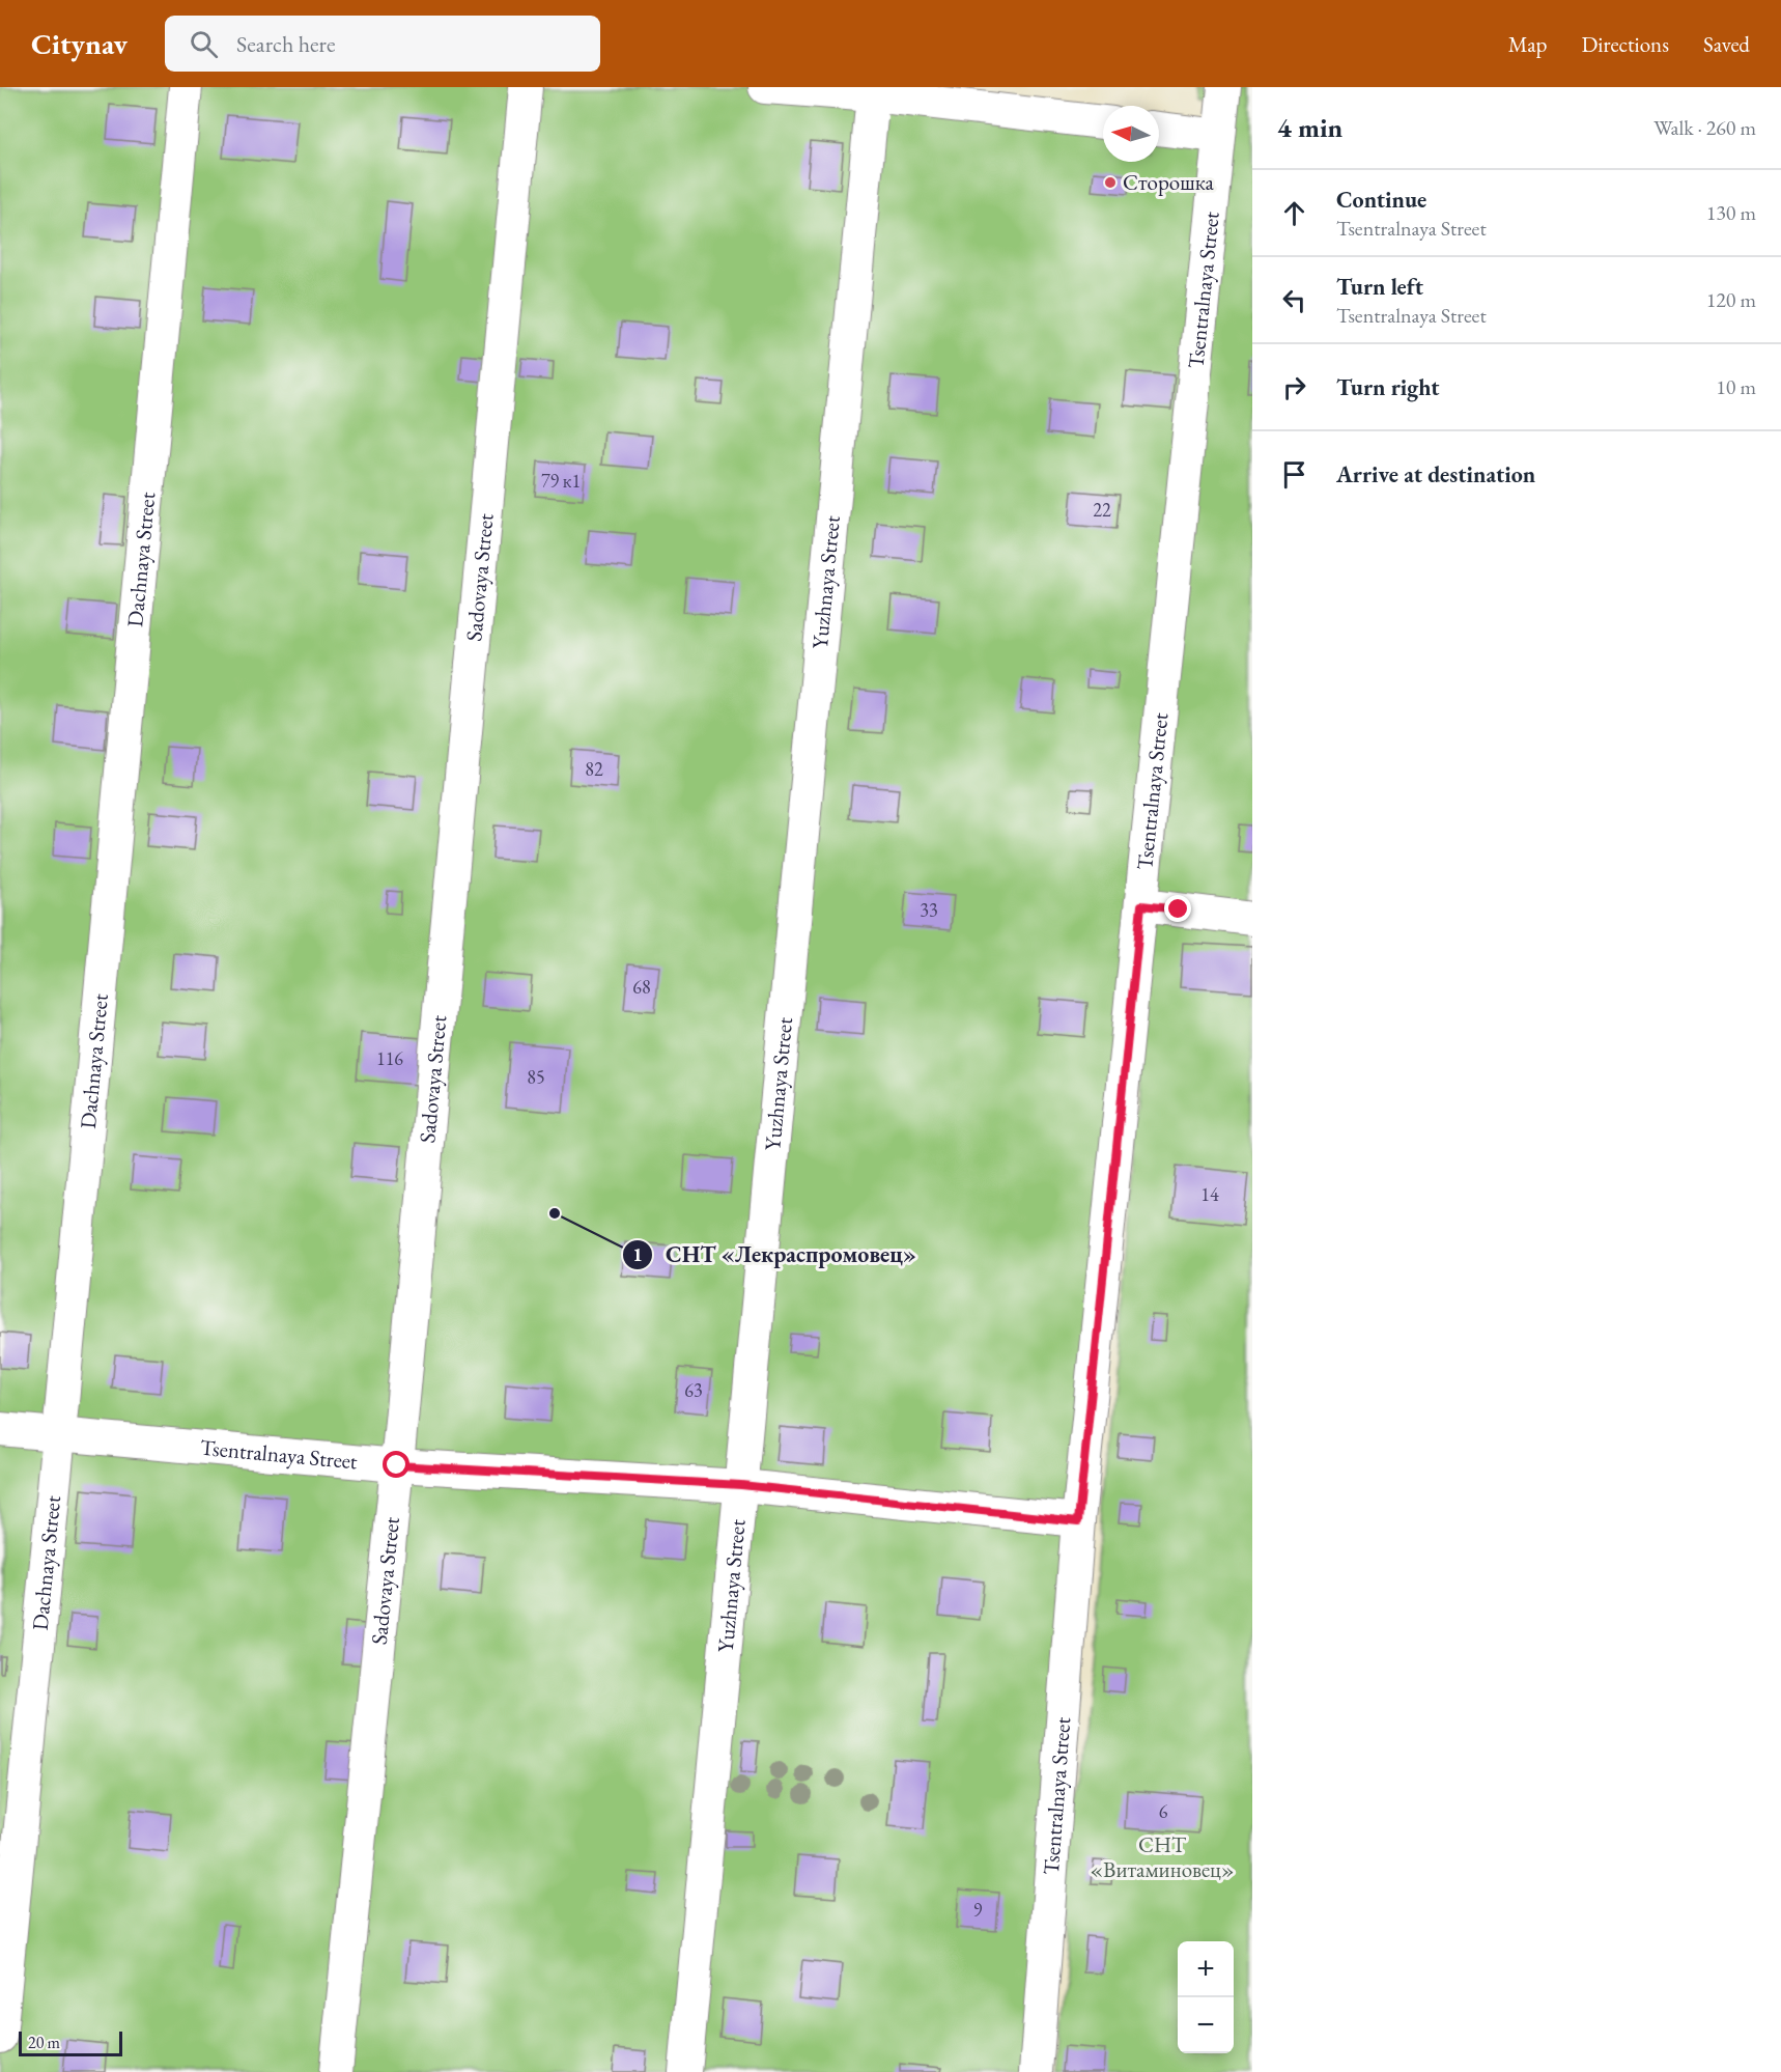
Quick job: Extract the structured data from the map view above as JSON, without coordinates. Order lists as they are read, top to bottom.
{
  "streets": {
    "street": [
      "Tsentralnaya Street",
      "Dachnaya Street",
      "Sadovaya Street",
      "Yuzhnaya Street"
    ]
  },
  "crossings": [
    ["Tsentralnaya Street", "Dachnaya Street"],
    ["Tsentralnaya Street", "Sadovaya Street"],
    ["Tsentralnaya Street", "Yuzhnaya Street"]
  ],
  "parks": ["СНТ «Витаминовец»"],
  "places": ["Сторошка", "СНТ «Лекраспромовец»"],
  "house_numbers": [
    "79 к1",
    "22",
    "82",
    "33",
    "68",
    "116",
    "85",
    "14",
    "63",
    "6",
    "9"
  ],
  "scale_bar": "20 m",
  "north": "left",
  "page": {
    "header": "Citynav",
    "search": "Search here",
    "nav": ["Map", "Directions", "Saved"],
    "heading": ["4 min", "Walk · 260 m"],
    "list": [
      ["Continue", "Tsentralnaya Street", "130 m"],
      ["Turn left", "Tsentralnaya Street", "120 m"],
      ["Turn right", "10 m"],
      "Arrive at destination"
    ],
    "map_buttons": ["+", "−"],
    "scale": "20 m"
  }
}
